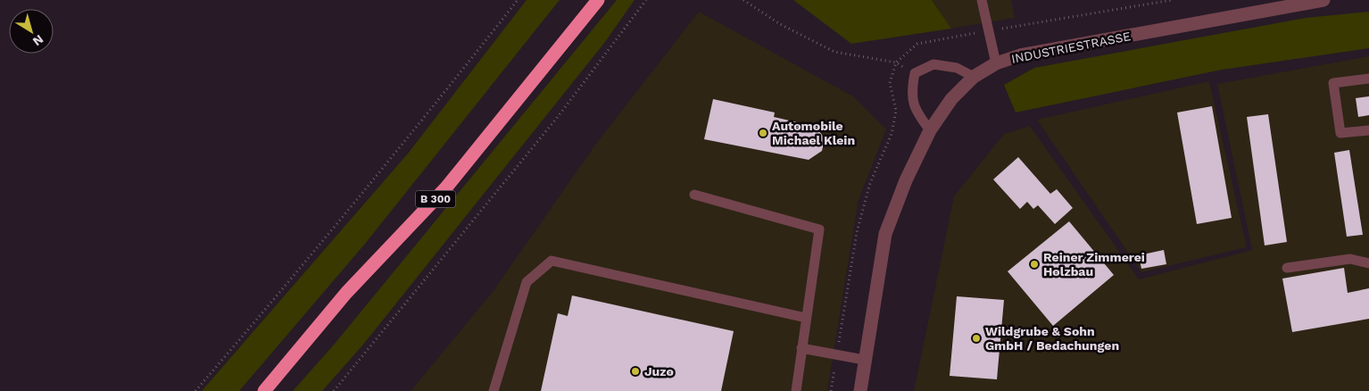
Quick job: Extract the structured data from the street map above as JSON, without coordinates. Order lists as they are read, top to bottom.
{
  "streets": {
    "highway": ["B 300"],
    "street": ["INDUSTRIESTRASSE"]
  },
  "places": [
    "Automobile Michael Klein",
    "Reiner Zimmerei Holzbau",
    "Wildgrube & Sohn GmbH / Bedachungen",
    "Juzo"
  ],
  "north": "bottom right"
}
